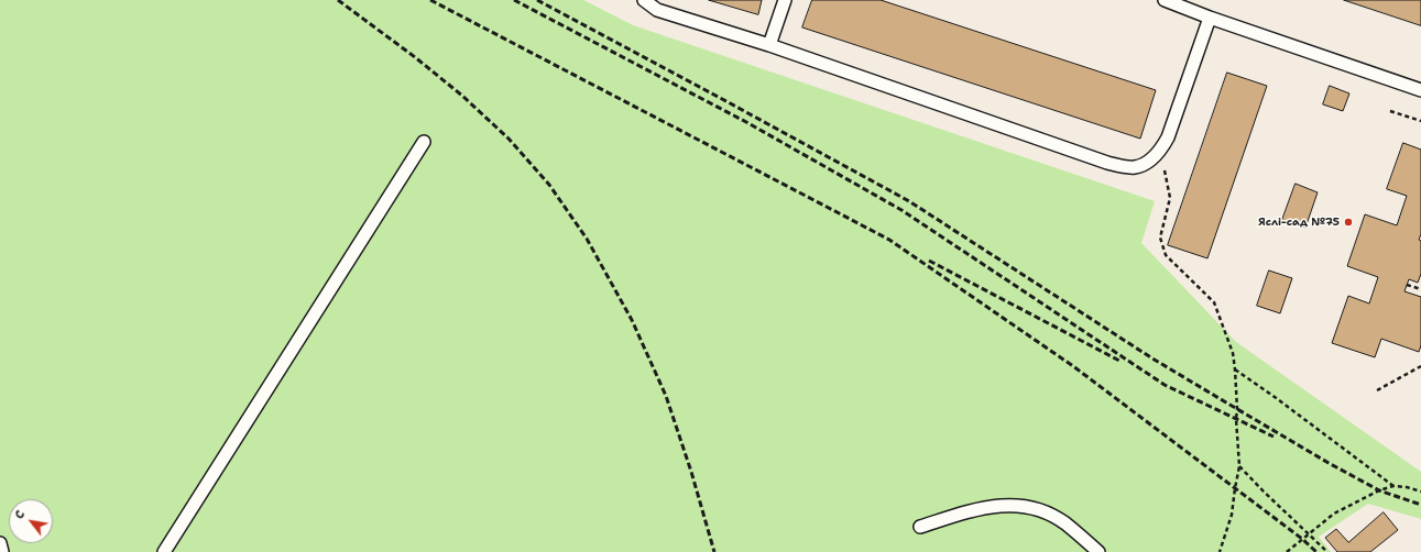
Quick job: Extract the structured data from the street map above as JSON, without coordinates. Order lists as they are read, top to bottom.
{
  "places": ["Яслі-сад №75"],
  "north": "top left"
}
